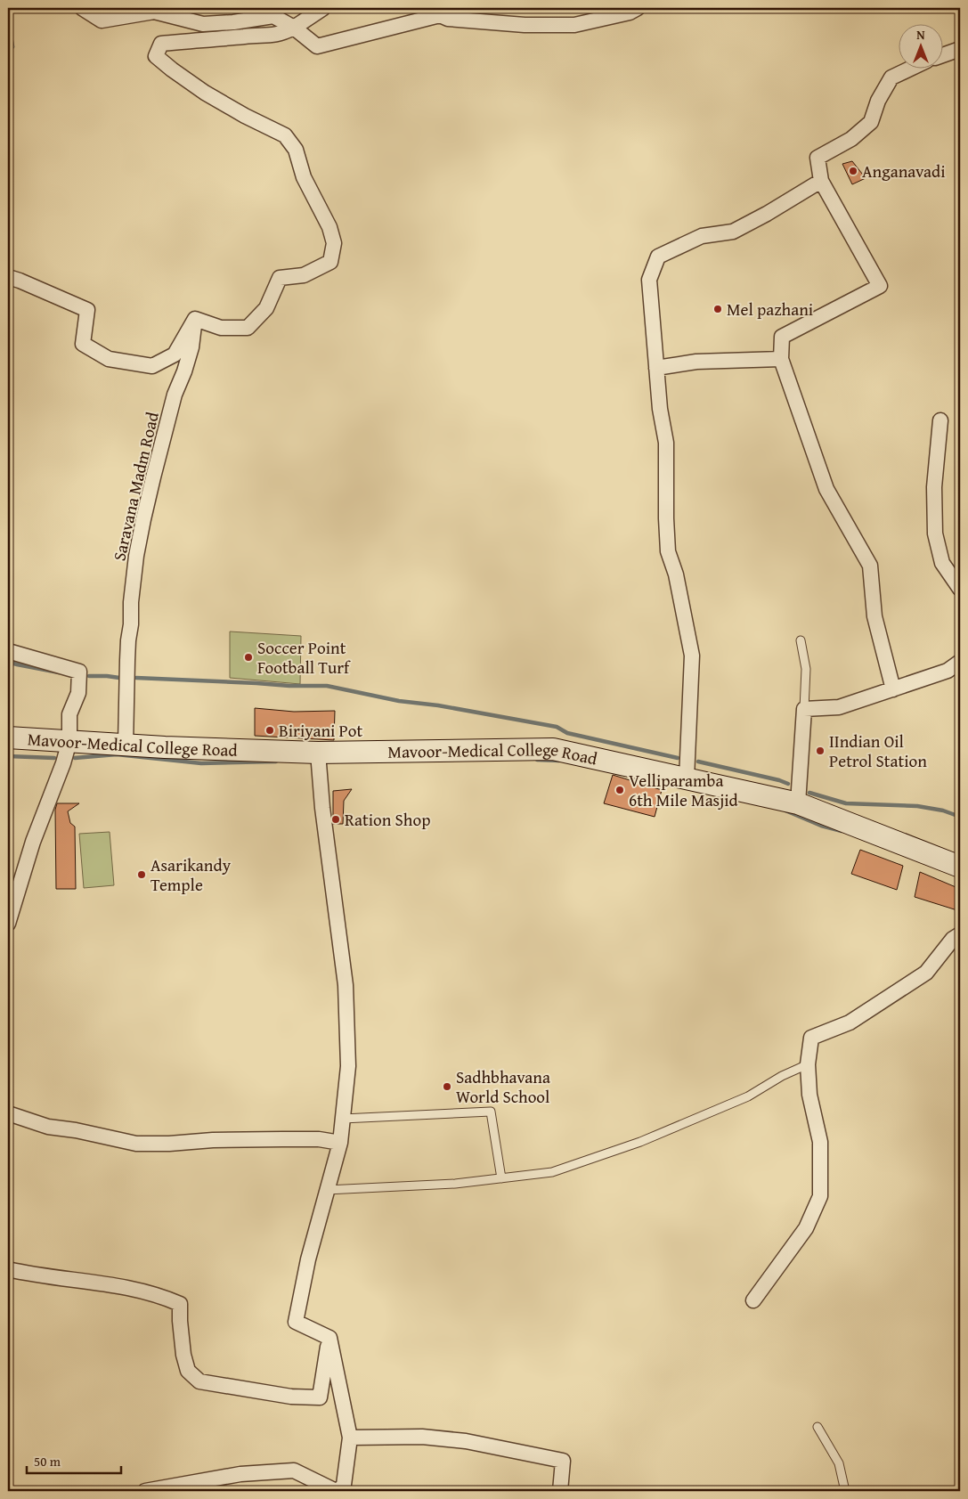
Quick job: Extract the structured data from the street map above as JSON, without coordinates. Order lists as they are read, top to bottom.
{
  "streets": {
    "main road": ["Mavoor-Medical College Road"],
    "street": ["Saravana Madm Road"]
  },
  "crossings": [
    ["Saravana Madm Road", "Mavoor-Medical College Road"]
  ],
  "places": [
    "Anganavadi",
    "Mel pazhani",
    "Soccer Point Football Turf",
    "Biriyani Pot",
    "IIndian Oil Petrol Station",
    "Velliparamba 6th Mile Masjid",
    "Ration Shop",
    "Asarikandy Temple",
    "Sadhbhavana World School"
  ],
  "scale_bar": "50 m",
  "north": "top"
}
